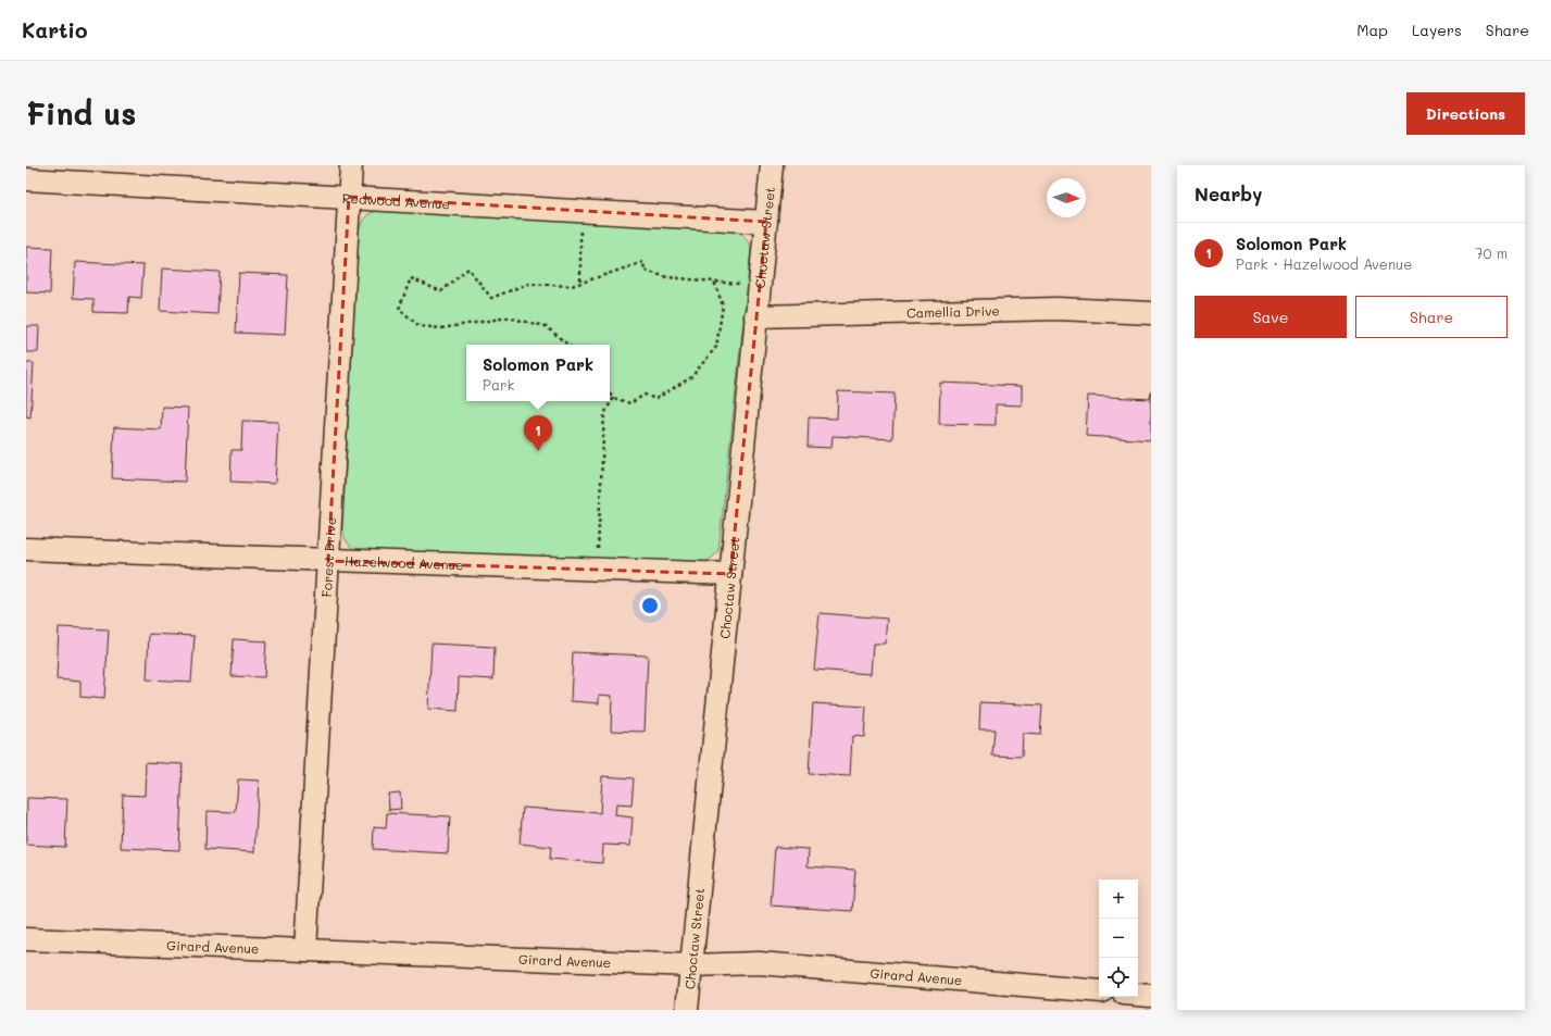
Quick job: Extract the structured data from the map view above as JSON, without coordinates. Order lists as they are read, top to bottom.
{
  "streets": {
    "street": [
      "Redwood Avenue",
      "Choctaw Street",
      "Camellia Drive",
      "Forest Drive",
      "Hazelwood Avenue",
      "Girard Avenue"
    ]
  },
  "crossings": [
    ["Redwood Avenue", "Choctaw Street"],
    ["Redwood Avenue", "Forest Drive"],
    ["Choctaw Street", "Camellia Drive"],
    ["Choctaw Street", "Hazelwood Avenue"],
    ["Choctaw Street", "Girard Avenue"],
    ["Forest Drive", "Hazelwood Avenue"],
    ["Forest Drive", "Girard Avenue"]
  ],
  "north": "right",
  "page": {
    "header": "Kartio",
    "nav": ["Map", "Layers", "Share"],
    "buttons": [
      "Directions",
      ["Save", "Share"]
    ],
    "title": "Find us",
    "heading": "Nearby",
    "list": [
      {
        "mark": "1",
        "name": "Solomon Park",
        "note": "Park · Hazelwood Avenue",
        "value": "70 m"
      }
    ],
    "popup": ["Solomon Park", "Park"],
    "pins": "1",
    "map_buttons": ["+", "−"]
  }
}
